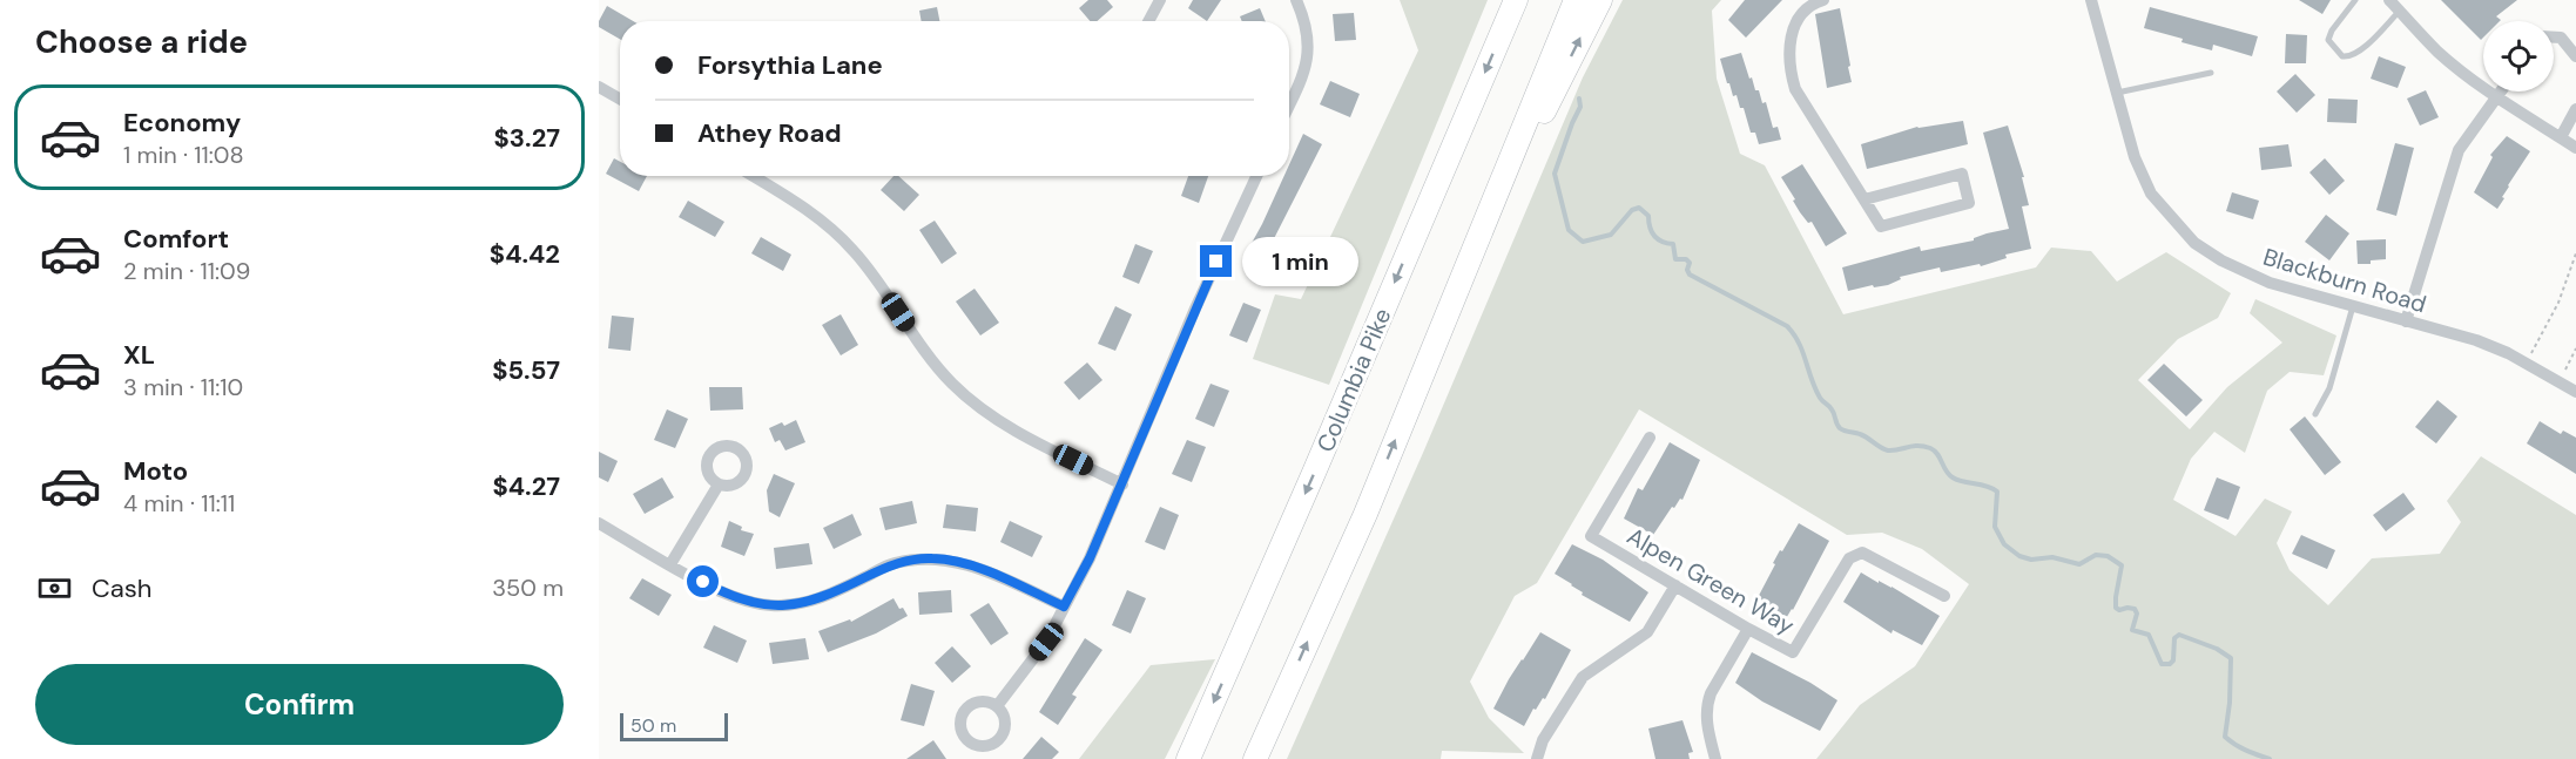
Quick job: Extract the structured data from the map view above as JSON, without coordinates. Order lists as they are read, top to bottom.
{
  "streets": {
    "highway": ["Columbia Pike"],
    "street": ["Blackburn Road", "Alpen Green Way"]
  },
  "scale_bar": "50 m",
  "page": {
    "heading": "Choose a ride",
    "banner": ["Forsythia Lane", "Athey Road"],
    "list": [
      {
        "name": "Economy",
        "note": "1 min · 11:08",
        "value": "$3.27"
      },
      {
        "name": "Comfort",
        "note": "2 min · 11:09",
        "value": "$4.42"
      },
      {
        "name": "XL",
        "note": "3 min · 11:10",
        "value": "$5.57"
      },
      {
        "name": "Moto",
        "note": "4 min · 11:11",
        "value": "$4.27"
      }
    ],
    "bubble": "1 min",
    "pay": ["Cash", "350 m"],
    "buttons": "Confirm",
    "scale": "50 m"
  }
}
